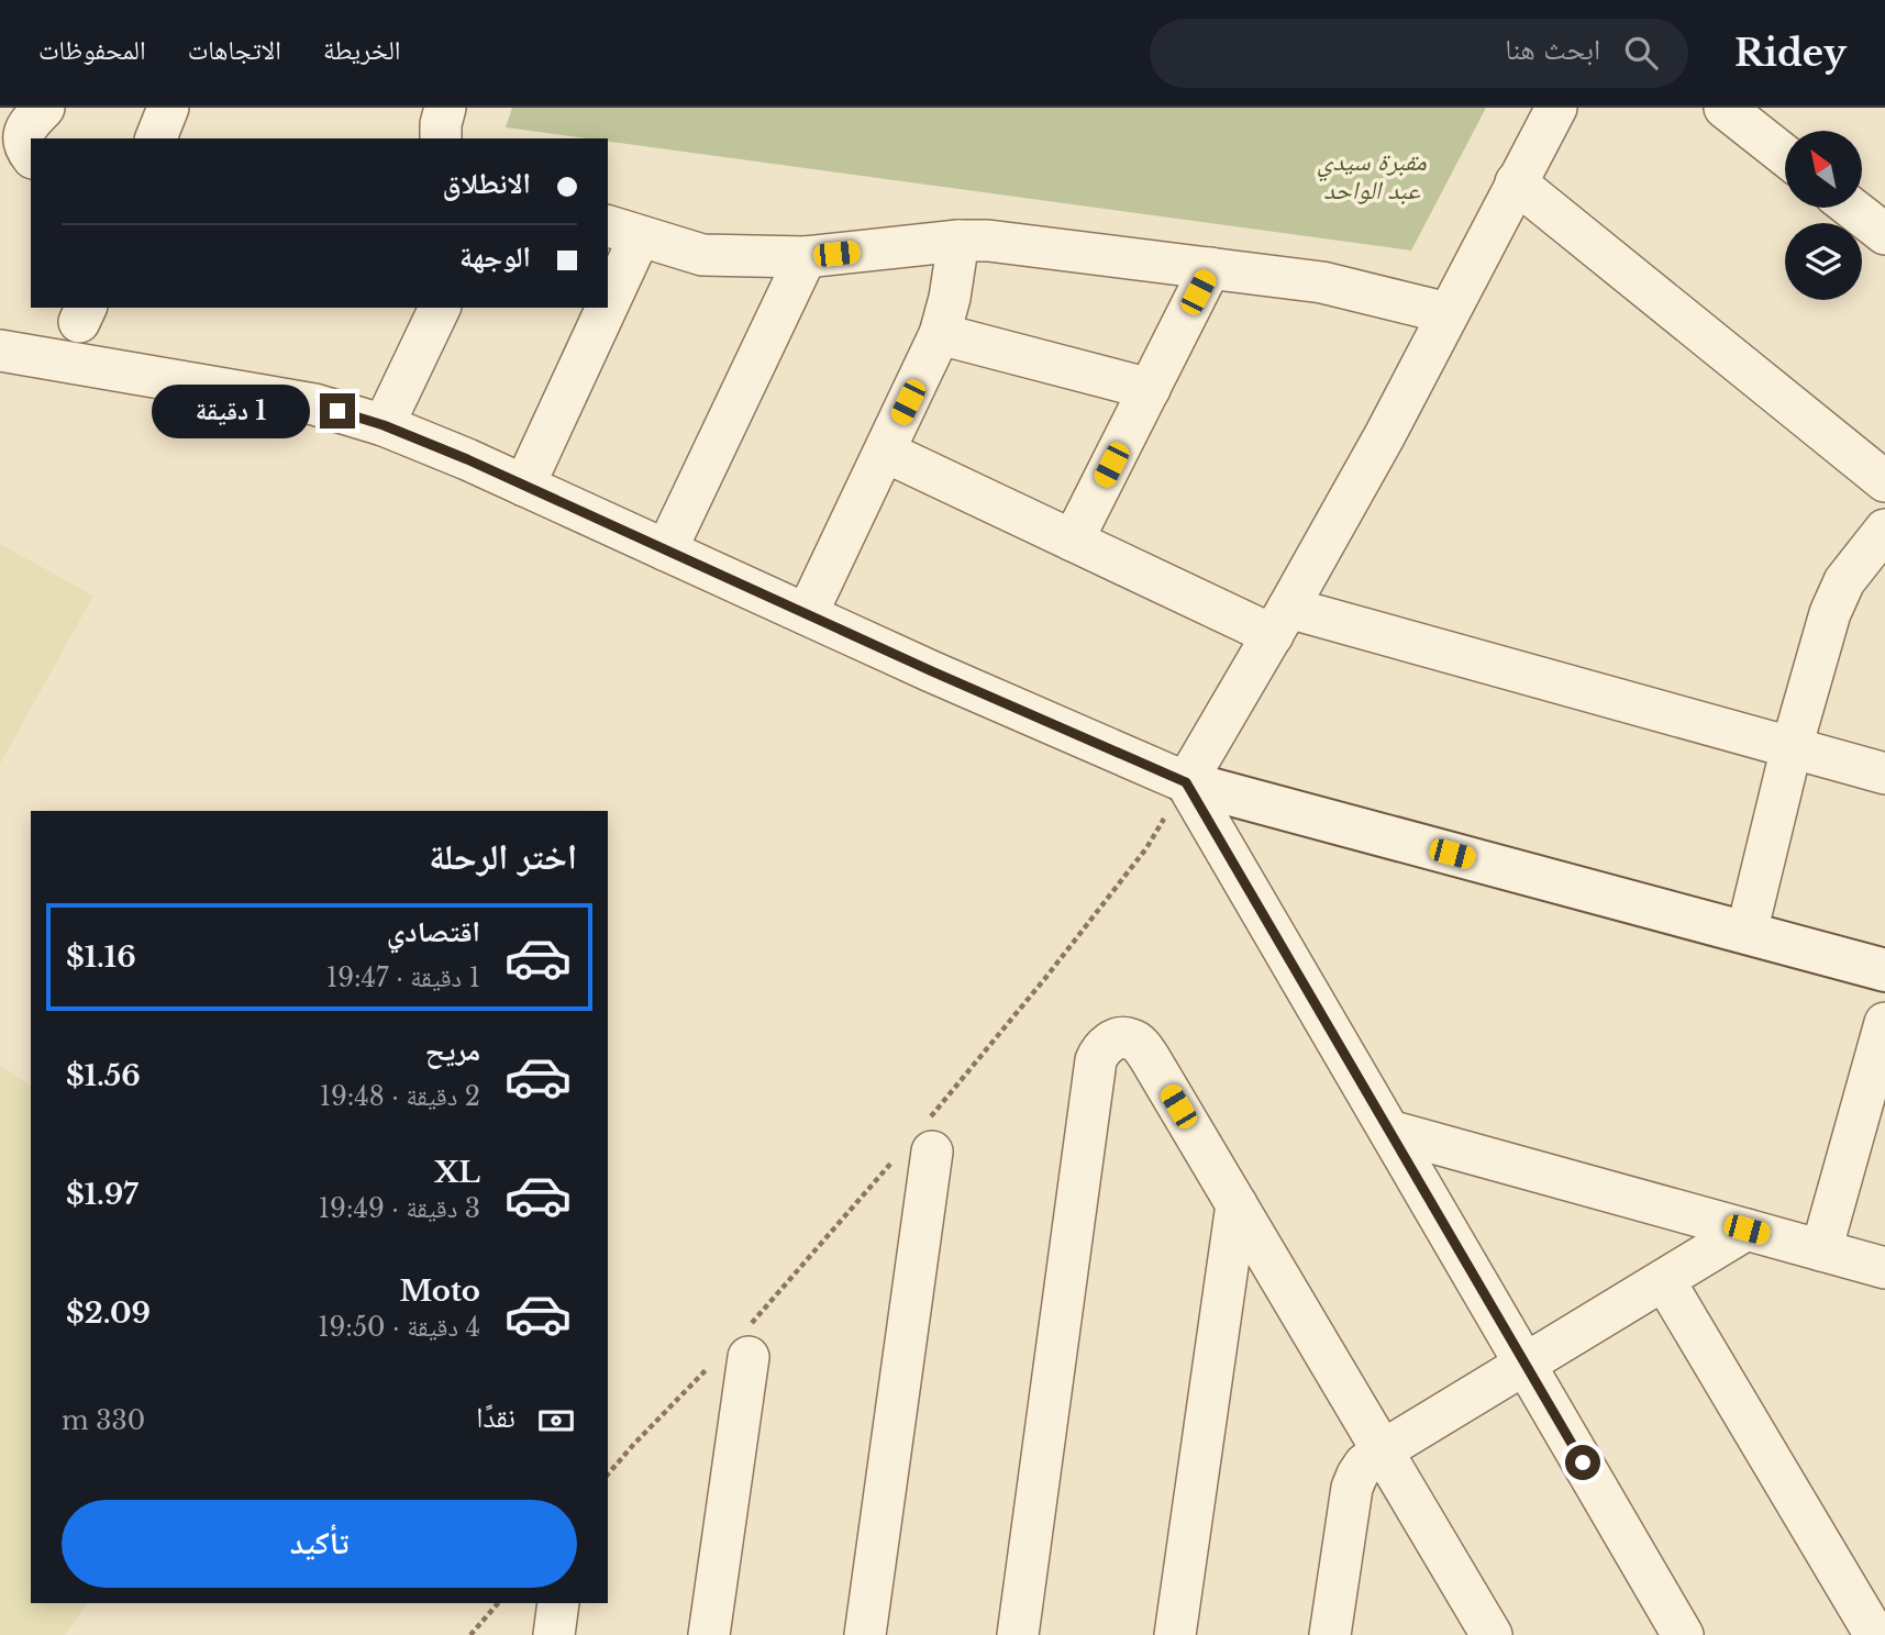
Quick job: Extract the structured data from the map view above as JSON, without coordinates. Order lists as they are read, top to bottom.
{
  "parks": ["مقبرة سيدي عبد الواحد"],
  "north": "top left",
  "page": {
    "header": "Ridey",
    "search": "ابحث هنا",
    "nav": ["الخريطة", "الاتجاهات", "المحفوظات"],
    "banner": ["الانطلاق", "الوجهة"],
    "bubble": "1 دقيقة",
    "heading": "اختر الرحلة",
    "list": [
      {
        "name": "اقتصادي",
        "note": "1 دقيقة · 19:47",
        "value": "$1.16"
      },
      {
        "name": "مريح",
        "note": "2 دقيقة · 19:48",
        "value": "$1.56"
      },
      {
        "name": "XL",
        "note": "3 دقيقة · 19:49",
        "value": "$1.97"
      },
      {
        "name": "Moto",
        "note": "4 دقيقة · 19:50",
        "value": "$2.09"
      }
    ],
    "pay": ["نقدًا", "330 m"],
    "buttons": "تأكيد"
  }
}
